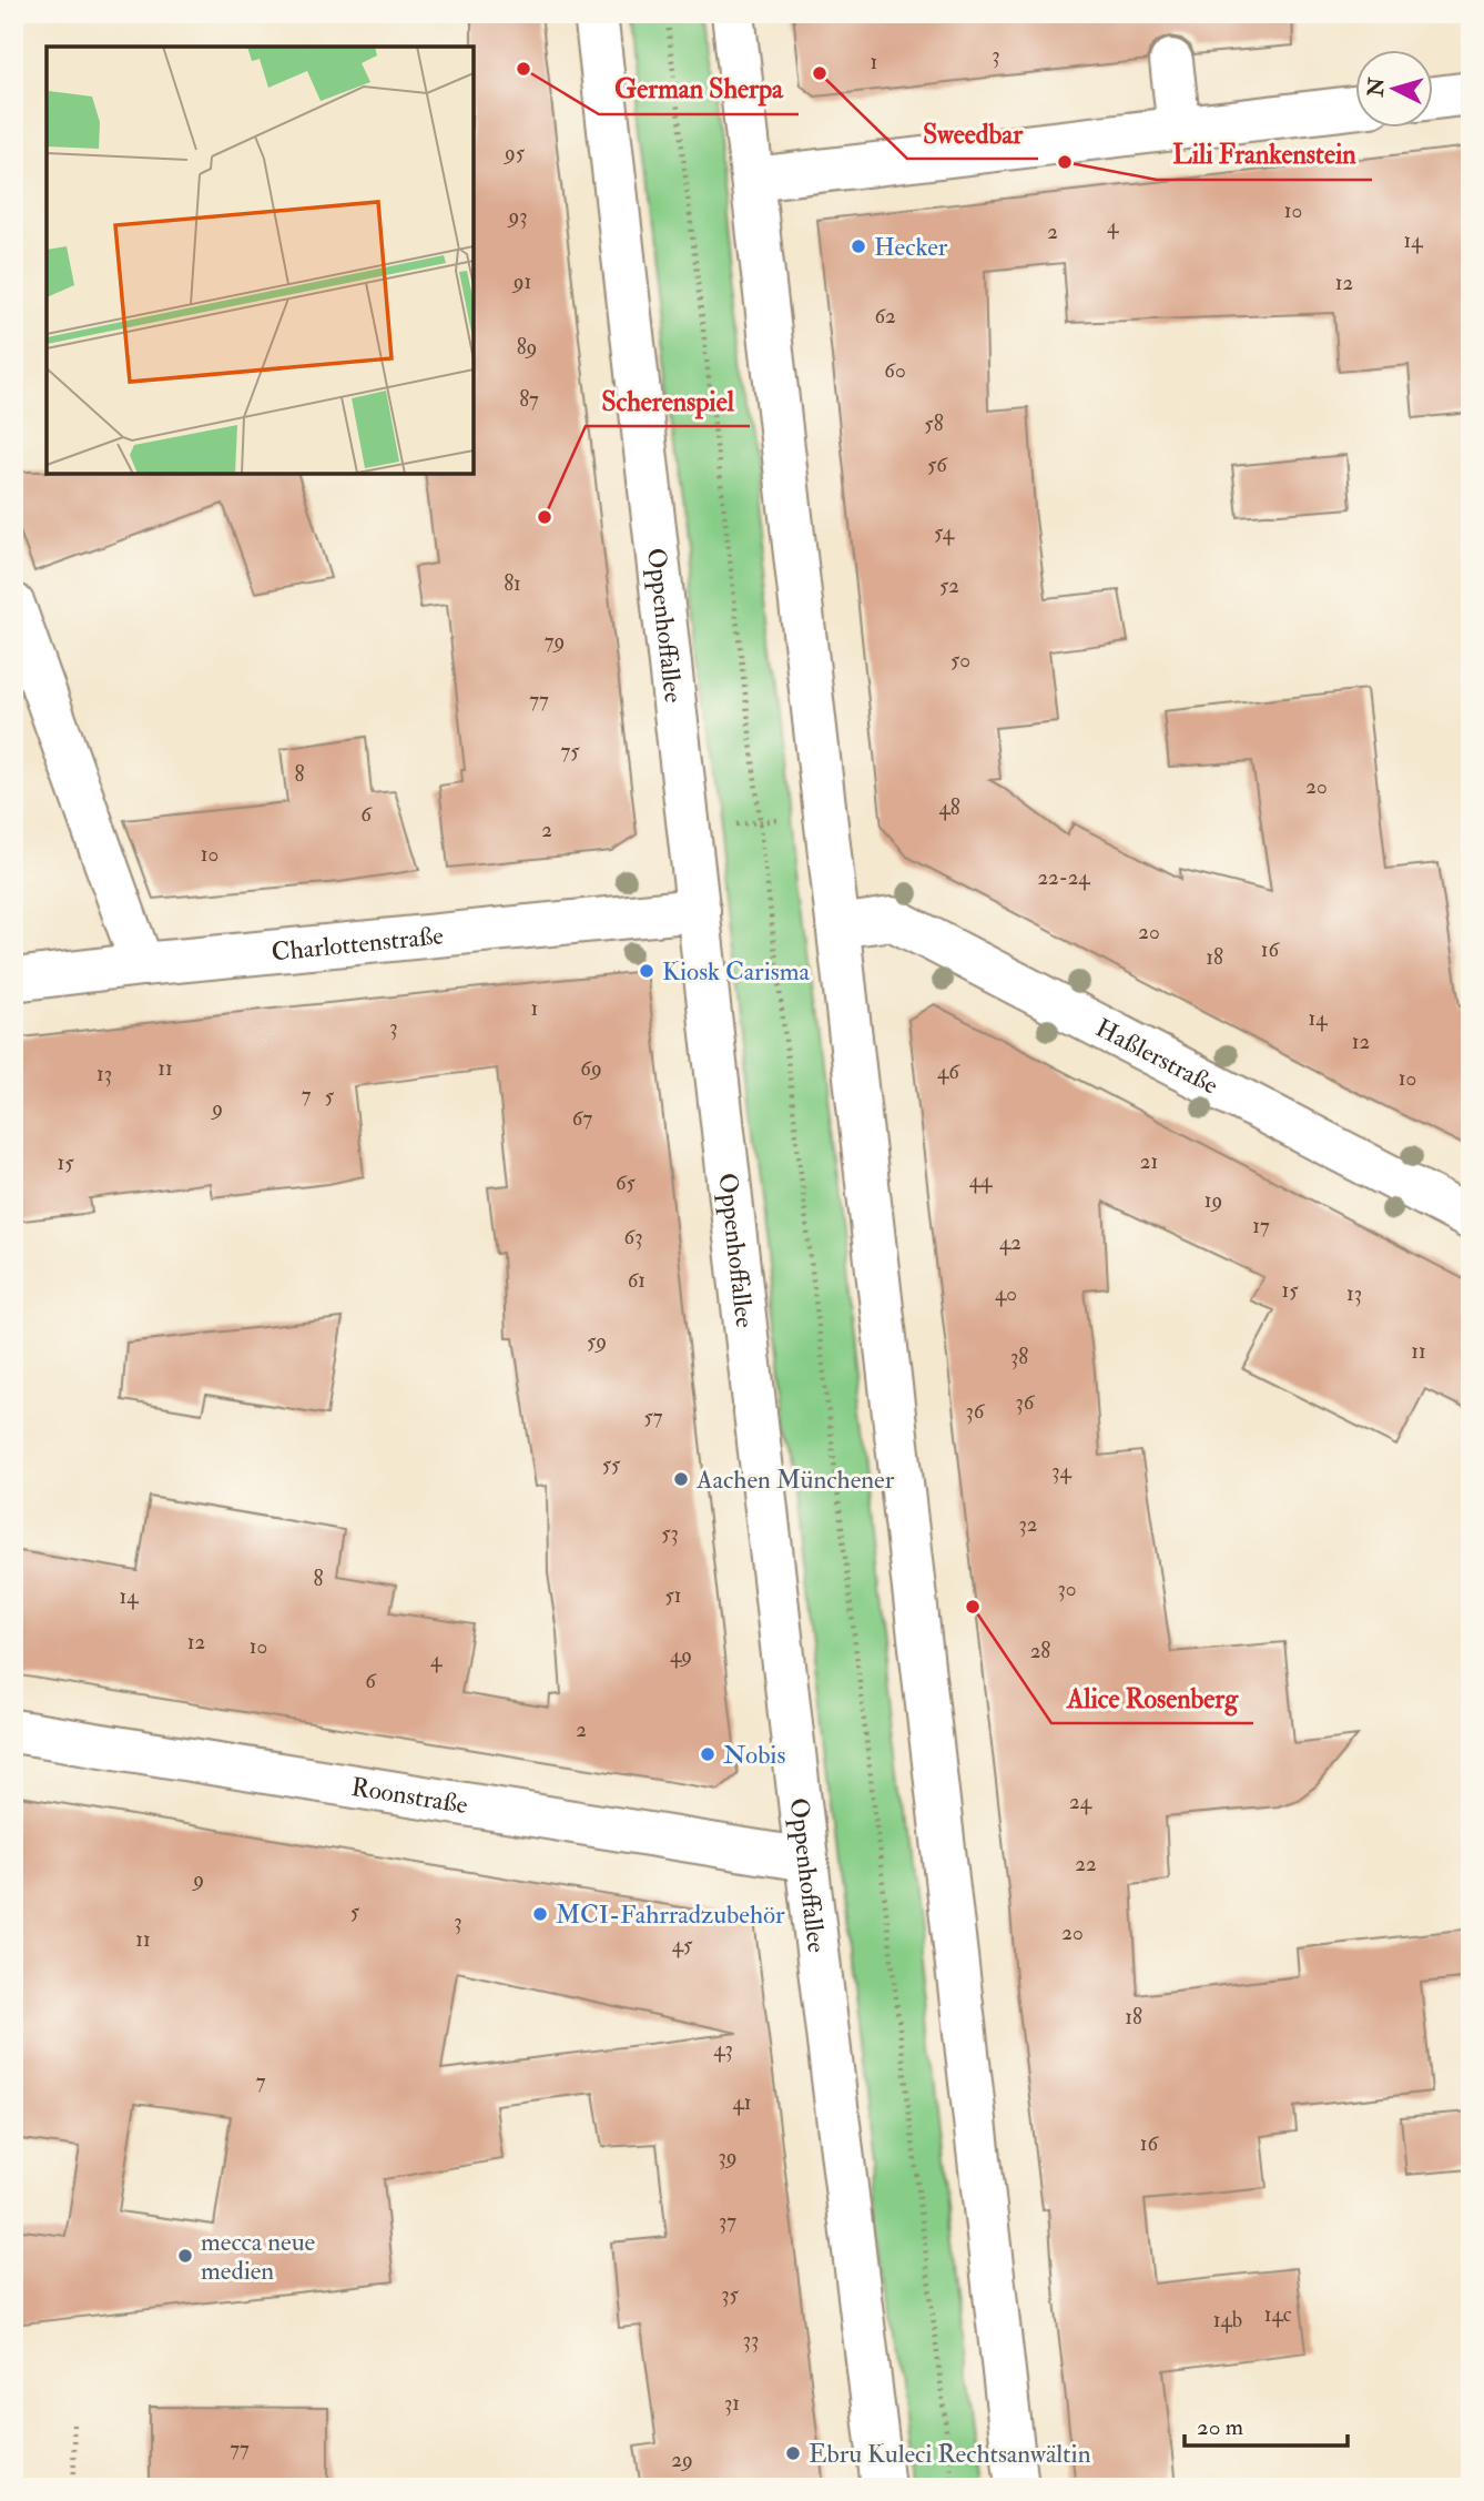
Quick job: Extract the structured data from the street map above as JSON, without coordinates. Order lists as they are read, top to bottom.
{
  "streets": {
    "street": [
      "Oppenhoffallee",
      "Charlottenstraße",
      "Haßlerstraße",
      "Roonstraße"
    ]
  },
  "crossings": [
    ["Oppenhoffallee", "Charlottenstraße"],
    ["Oppenhoffallee", "Roonstraße"]
  ],
  "places": [
    "German Sherpa",
    "Sweedbar",
    "Lili Frankenstein",
    "Hecker",
    "Scherenspiel",
    "Kiosk Carisma",
    "Aachen Münchener",
    "Alice Rosenberg",
    "Nobis",
    "MCI-Fahrradzubehör",
    "mecca neue medien",
    "Ebru Kuleci Rechtsanwältin"
  ],
  "house_numbers": [
    "3",
    "1",
    "95",
    "10",
    "93",
    "4",
    "2",
    "14",
    "91",
    "12",
    "62",
    "89",
    "60",
    "87",
    "58",
    "56",
    "54",
    "81",
    "52",
    "79",
    "50",
    "77",
    "75",
    "8",
    "20",
    "48",
    "6",
    "2",
    "10",
    "22-24",
    "20",
    "16",
    "18",
    "1",
    "14",
    "3",
    "12",
    "11",
    "69",
    "46",
    "13",
    "10",
    "7",
    "5",
    "9",
    "67",
    "21",
    "15",
    "44",
    "65",
    "19",
    "17",
    "63",
    "42",
    "61",
    "15",
    "40",
    "13",
    "59",
    "11",
    "38",
    "36",
    "36",
    "57",
    "55",
    "34",
    "32",
    "53",
    "8",
    "30",
    "51",
    "14",
    "12",
    "10",
    "28",
    "49",
    "4",
    "6",
    "2",
    "24",
    "22",
    "9",
    "5",
    "3",
    "20",
    "11",
    "45",
    "18",
    "43",
    "7",
    "41",
    "16",
    "39",
    "37",
    "35",
    "14c",
    "14b",
    "33",
    "31",
    "77",
    "29"
  ],
  "scale_bar": "20 m",
  "north": "left"
}
